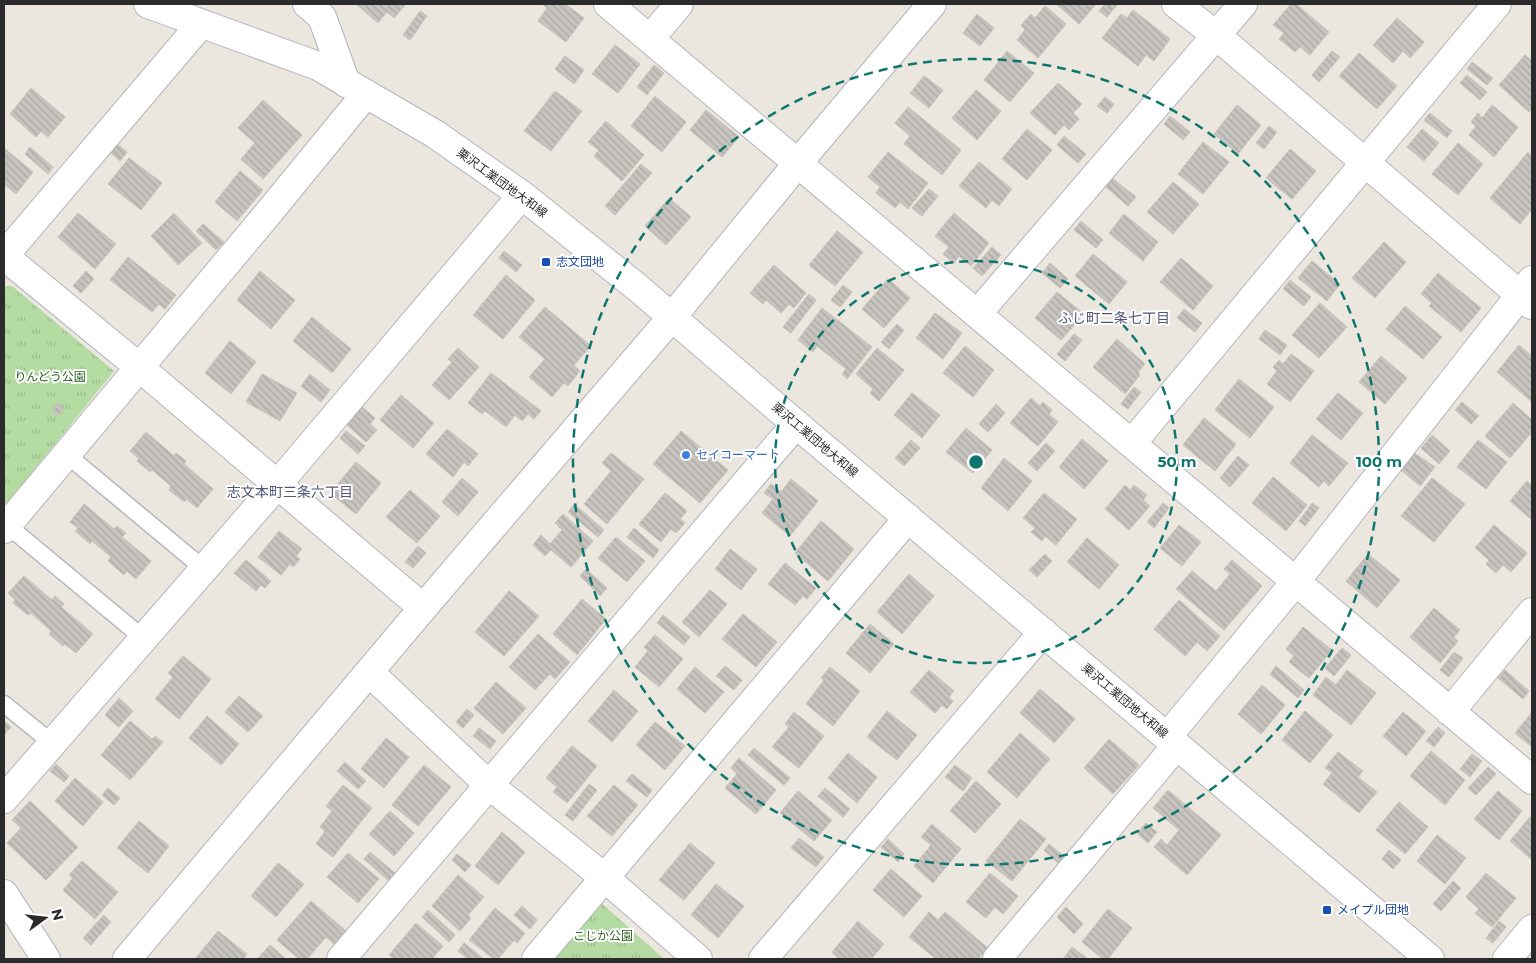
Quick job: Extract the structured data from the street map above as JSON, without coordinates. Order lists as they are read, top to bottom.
{
  "streets": {
    "street": ["栗沢工業団地大和線"]
  },
  "districts": ["ふじ町二条七丁目", "志文本町三条六丁目"],
  "parks": ["りんどう公園", "こじか公園"],
  "places": {
    "transit": ["志文団地", "メイプル団地"],
    "other": ["セイコーマート"]
  },
  "north": "right",
  "rings": ["50 m", "100 m"]
}
